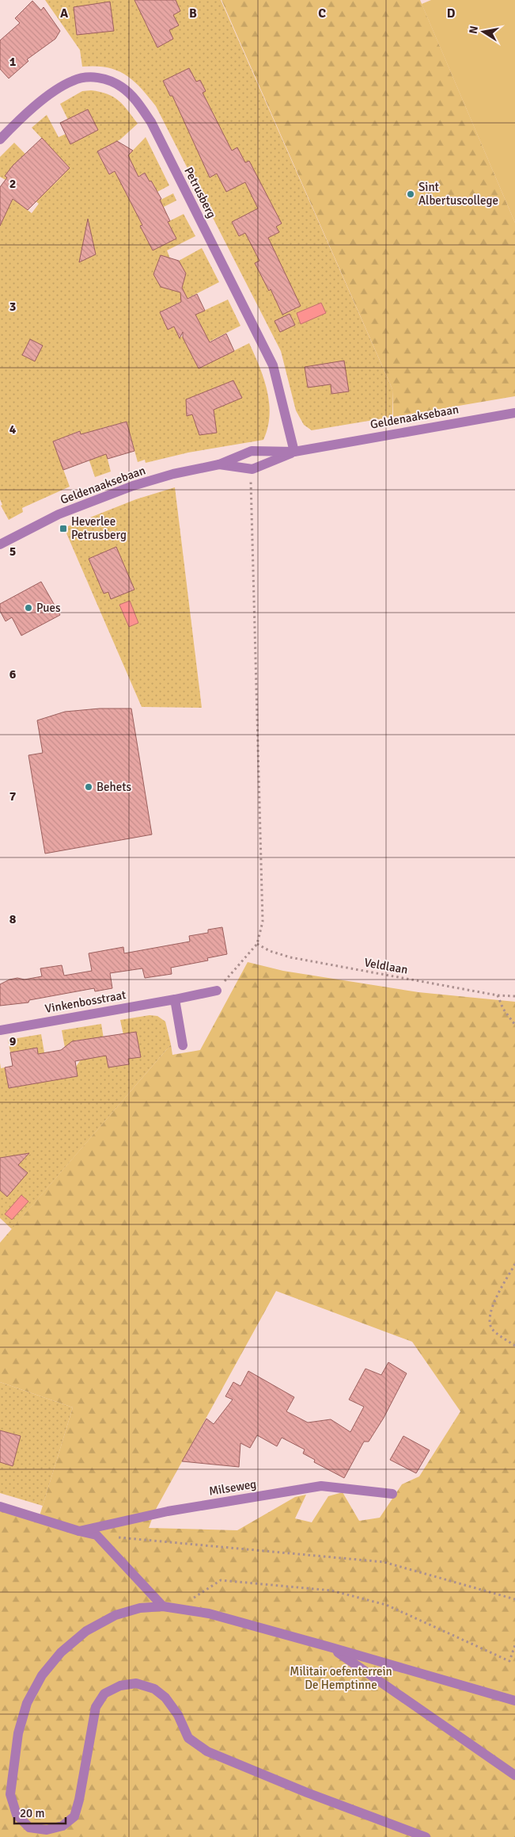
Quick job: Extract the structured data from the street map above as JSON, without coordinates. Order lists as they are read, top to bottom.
{
  "streets": {
    "street": [
      "Petrusberg",
      "Geldenaaksebaan",
      "Vinkenbosstraat",
      "Milseweg"
    ],
    "path": ["Veldlaan"]
  },
  "crossings": [
    ["Petrusberg", "Geldenaaksebaan"]
  ],
  "parks": ["Militair oefenterrein De Hemptinne"],
  "places": {
    "other": ["Sint Albertuscollege", "Pues", "Behets"],
    "transit": ["Heverlee Petrusberg"]
  },
  "scale_bar": "20 m",
  "north": "left",
  "grid": {
    "columns": [
      "A",
      "B",
      "C",
      "D"
    ],
    "rows": [
      "1",
      "2",
      "3",
      "4",
      "5",
      "6",
      "7",
      "8",
      "9"
    ]
  }
}
